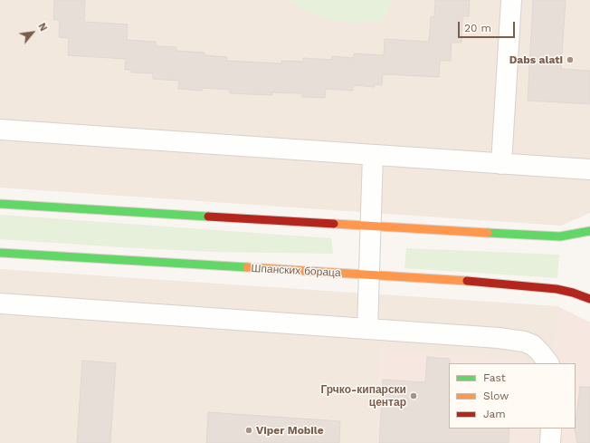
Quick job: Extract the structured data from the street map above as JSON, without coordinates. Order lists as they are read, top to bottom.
{
  "streets": {
    "street": ["Шпанских бораца"]
  },
  "places": ["Dabs alati", "Грчко-кипарски центар", "Viper Mobile"],
  "legend": ["Fast", "Slow", "Jam"],
  "scale_bar": "20 m",
  "north": "top right"
}
